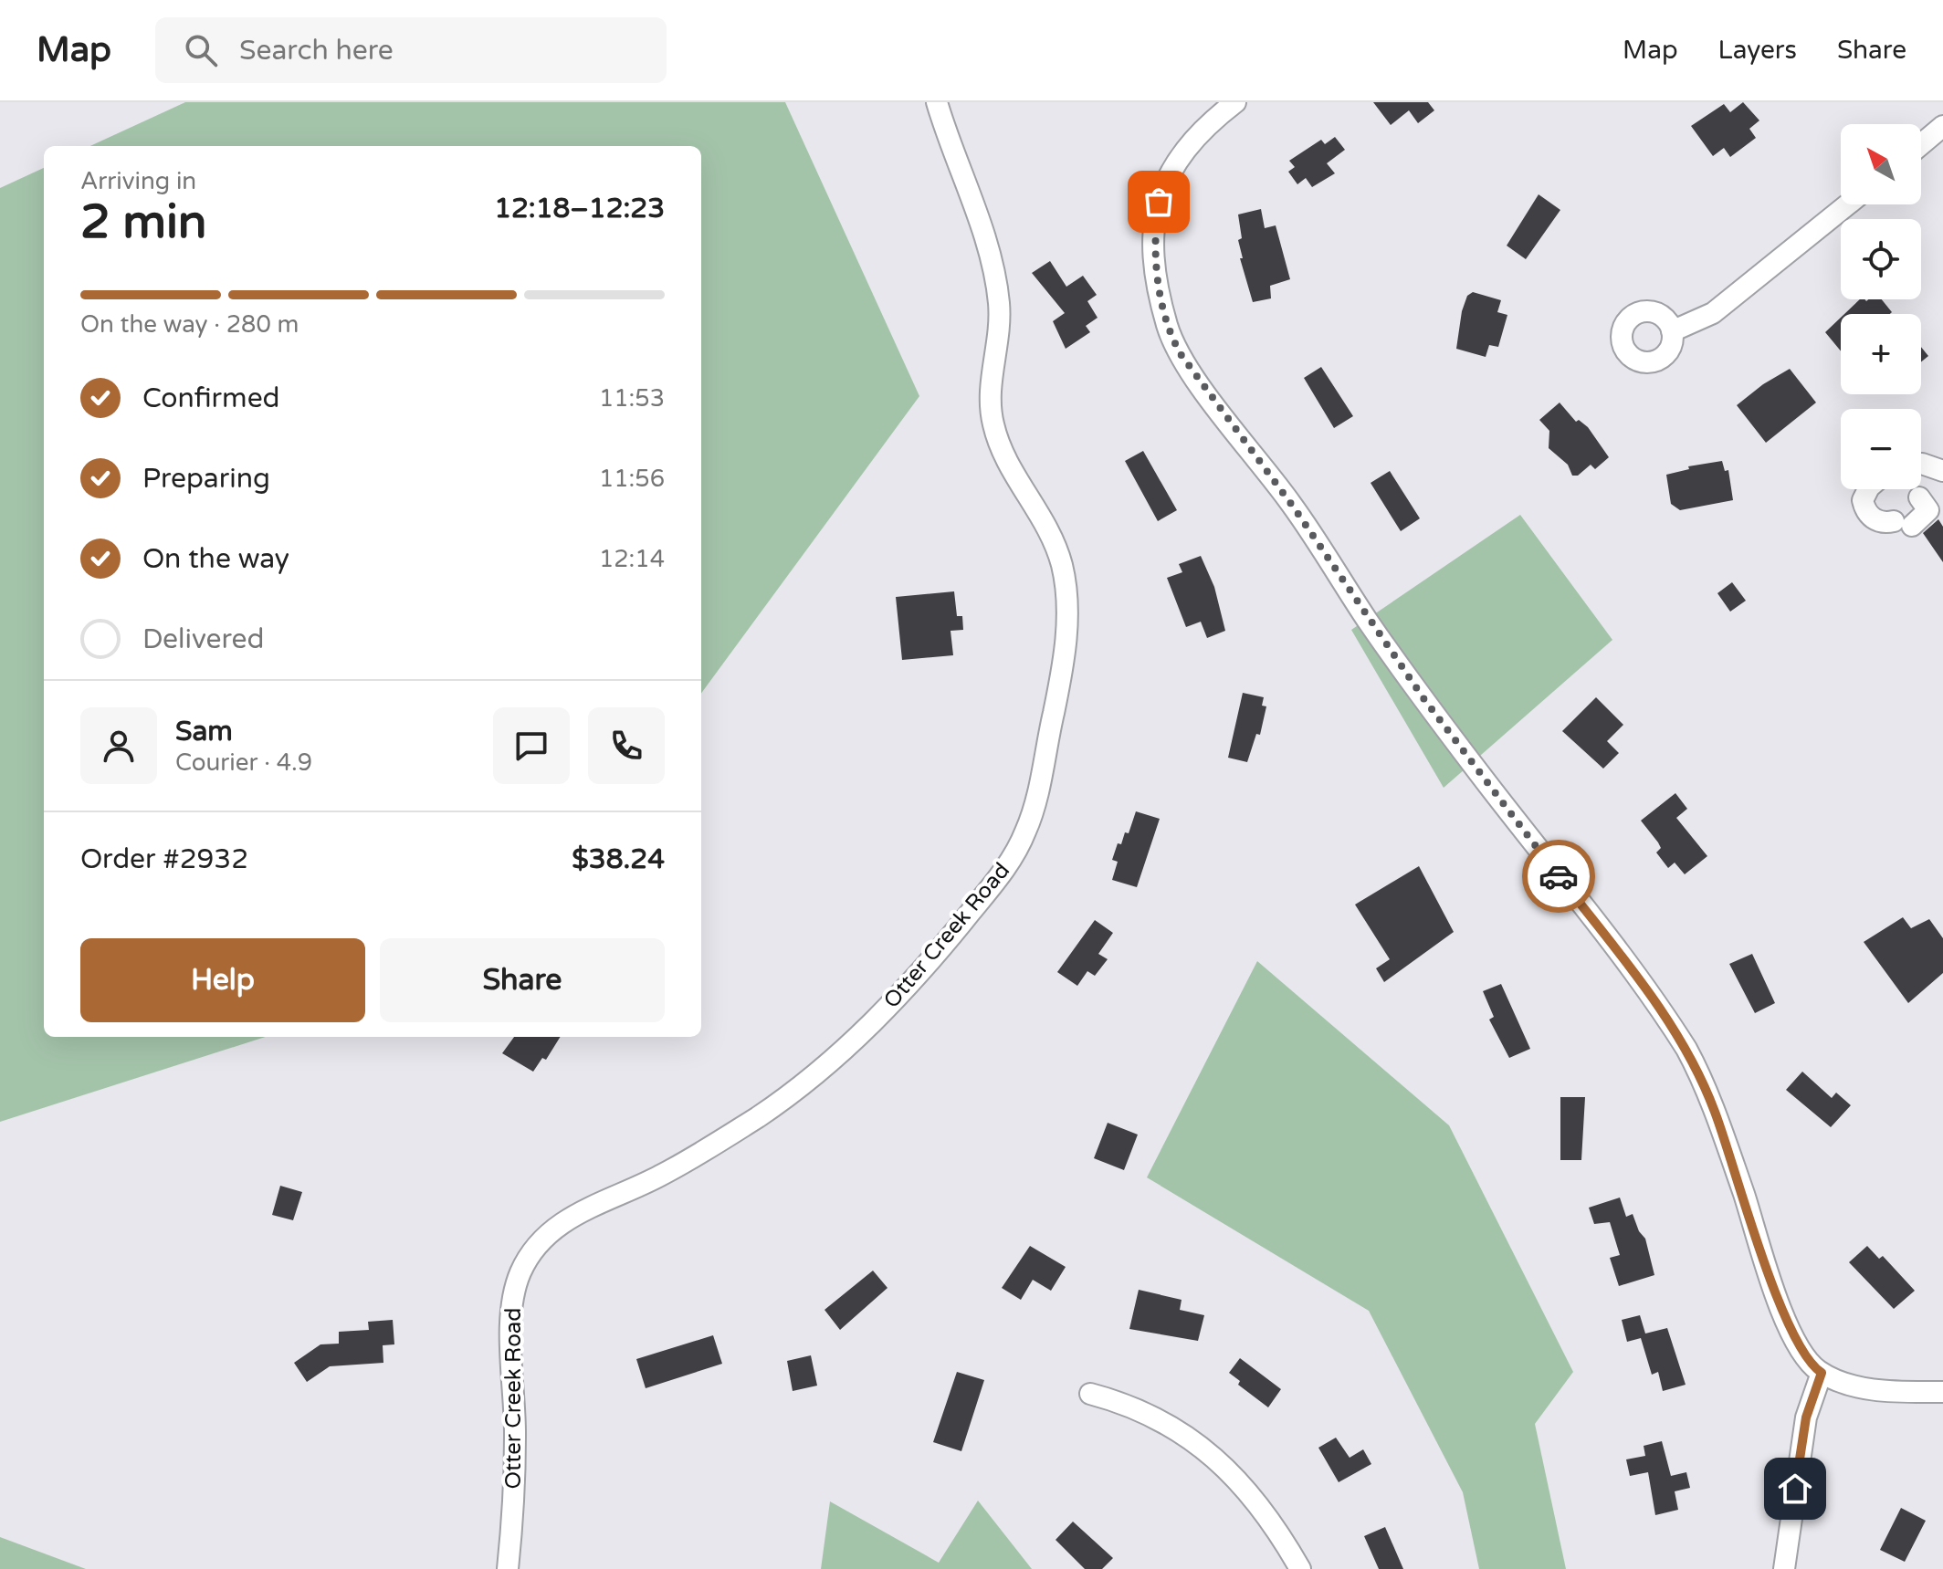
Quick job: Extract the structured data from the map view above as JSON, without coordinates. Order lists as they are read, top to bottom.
{
  "streets": {
    "street": ["Otter Creek Road"]
  },
  "north": "top left",
  "page": {
    "header": "Map",
    "search": "Search here",
    "nav": ["Map", "Layers", "Share"],
    "map_buttons": ["+", "−"],
    "heading": ["2 min", "Arriving in", "12:18–12:23"],
    "panel": [
      "Sam",
      "Courier · 4.9",
      "Order #2932",
      "$38.24"
    ],
    "bar": "On the way · 280 m",
    "list": [
      ["Confirmed", "11:53"],
      ["Preparing", "11:56"],
      ["On the way", "12:14"],
      "Delivered"
    ],
    "buttons": ["Help", "Share"]
  }
}
